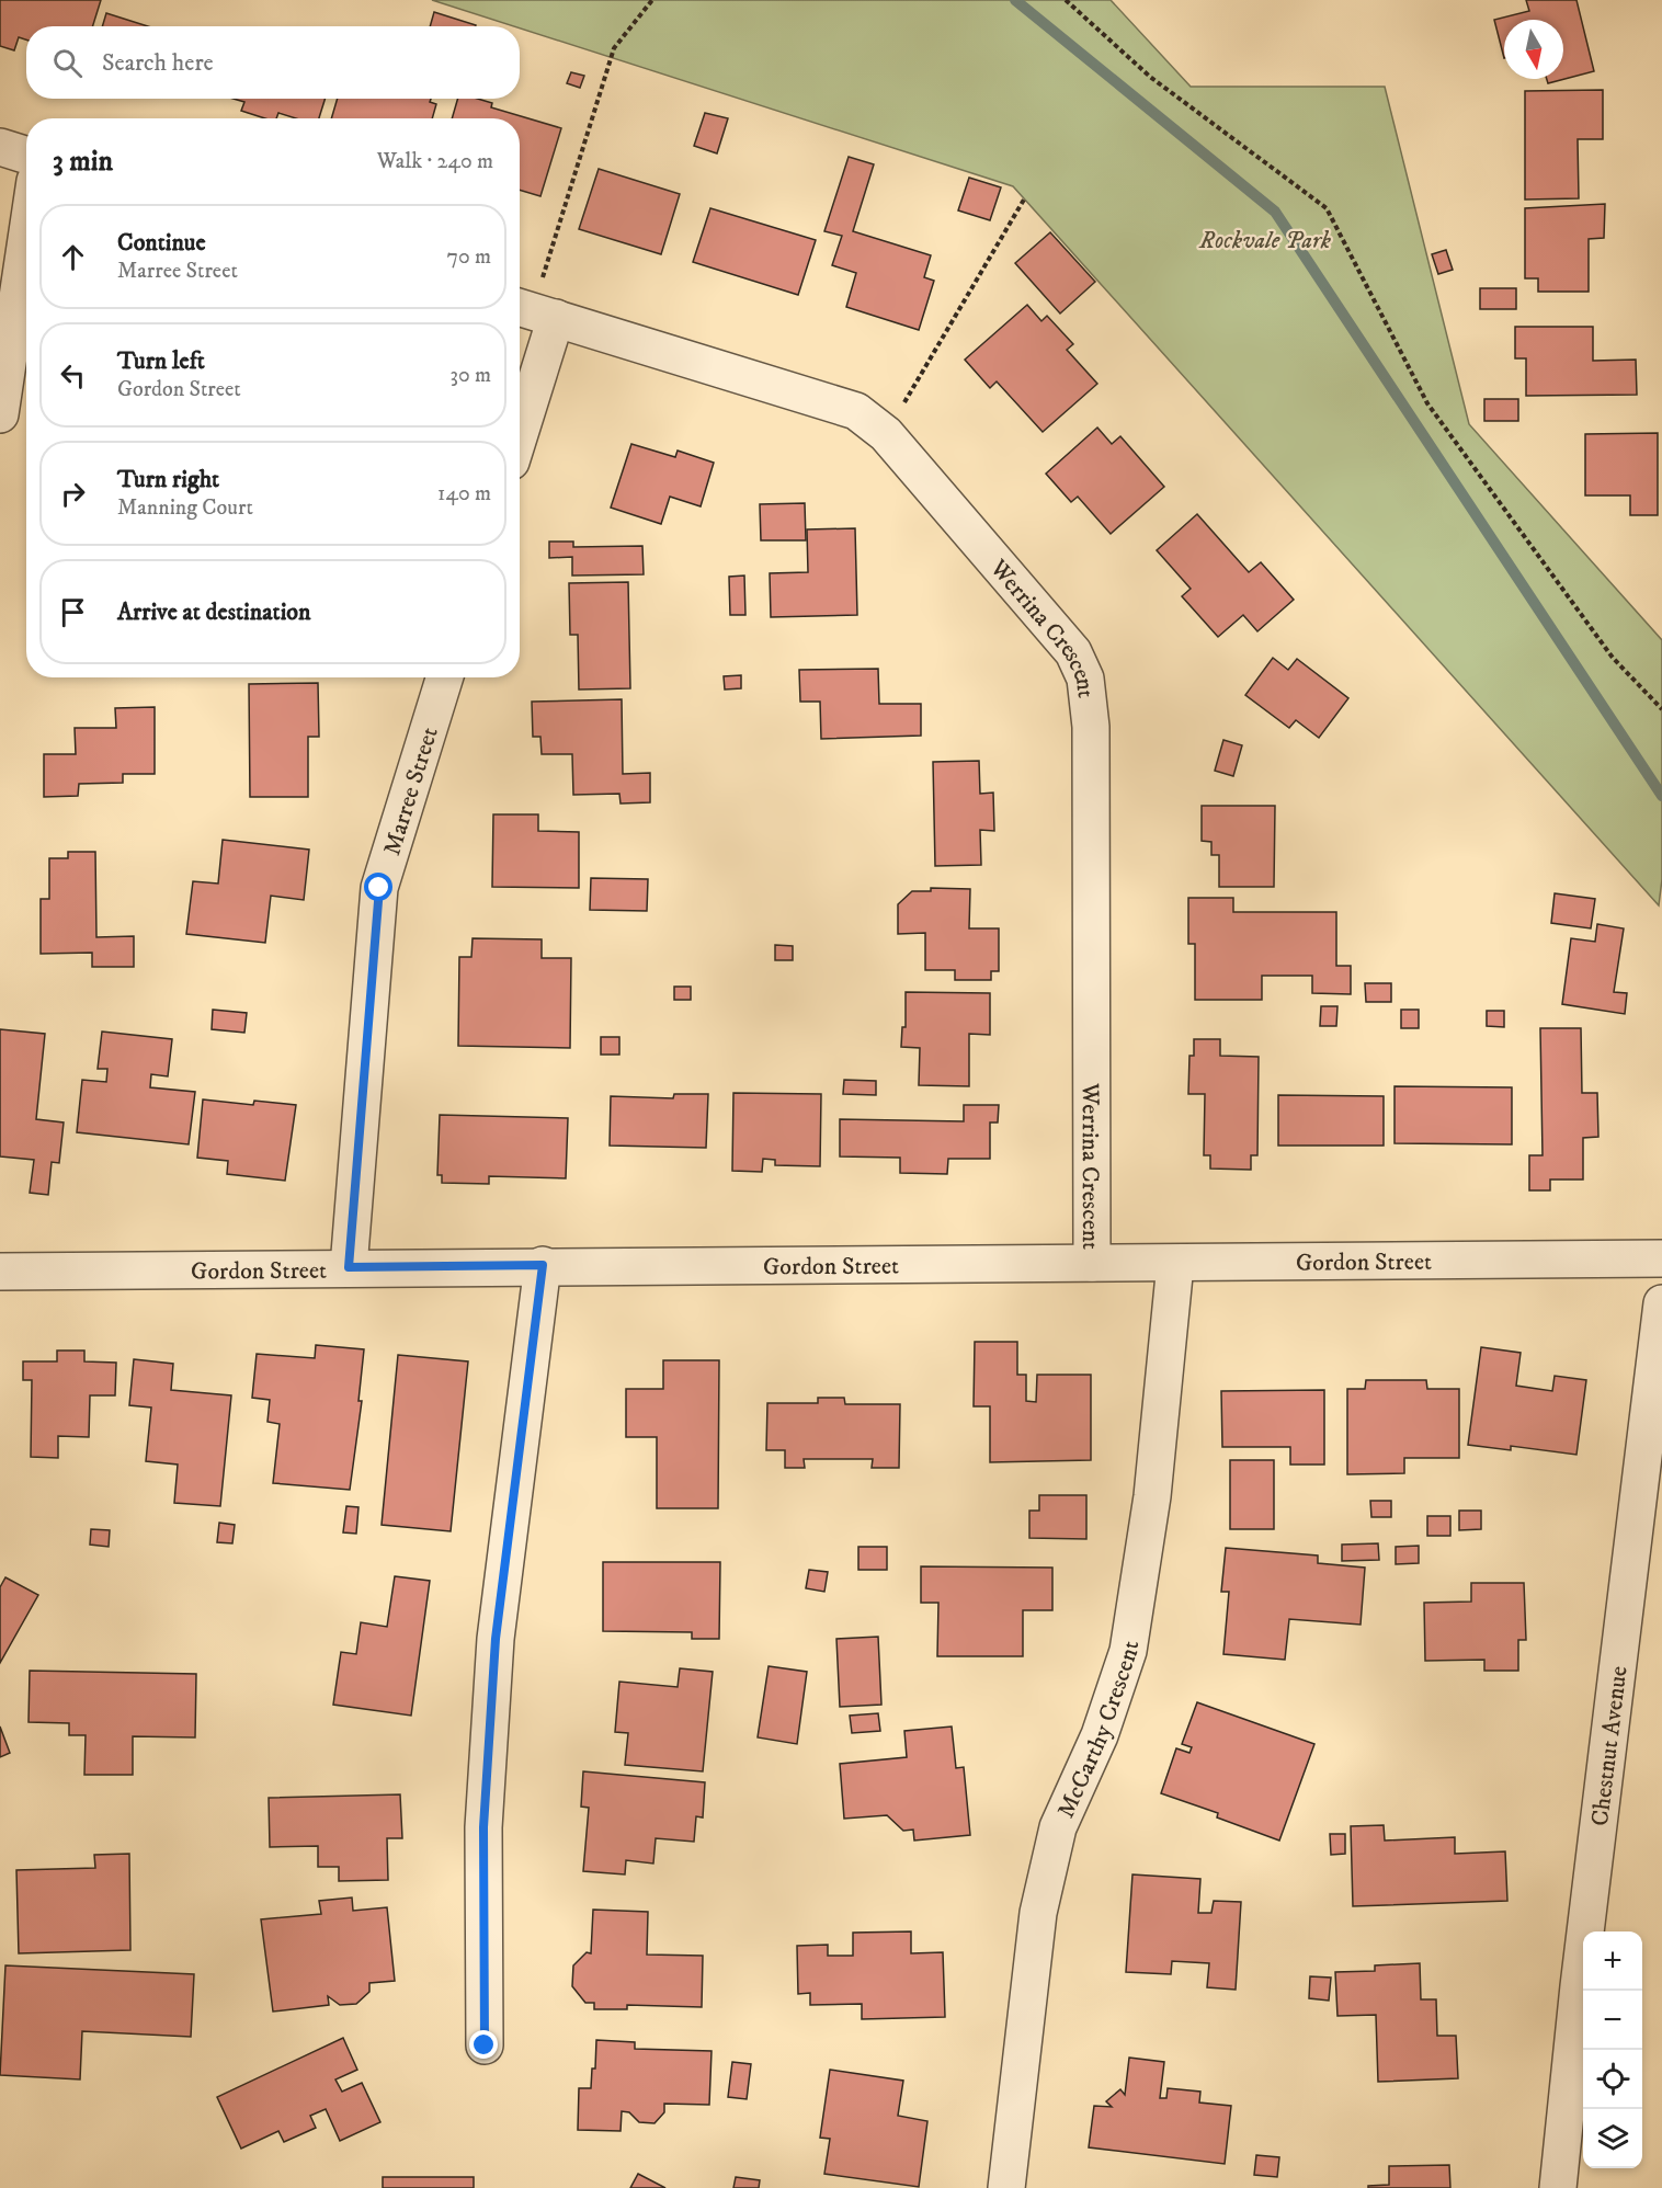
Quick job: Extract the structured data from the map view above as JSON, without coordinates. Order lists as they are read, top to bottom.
{
  "streets": {
    "street": [
      "Werrina Crescent",
      "Marree Street",
      "Gordon Street",
      "McCarthy Crescent",
      "Chestnut Avenue"
    ]
  },
  "crossings": [
    ["Werrina Crescent", "Gordon Street"],
    ["Marree Street", "Gordon Street"],
    ["Gordon Street", "McCarthy Crescent"]
  ],
  "parks": ["Rockvale Park"],
  "north": "bottom",
  "page": {
    "search": "Search here",
    "heading": ["3 min", "Walk · 240 m"],
    "list": [
      ["Continue", "Marree Street", "70 m"],
      ["Turn left", "Gordon Street", "30 m"],
      ["Turn right", "Manning Court", "140 m"],
      "Arrive at destination"
    ],
    "map_buttons": ["+", "−"]
  }
}
